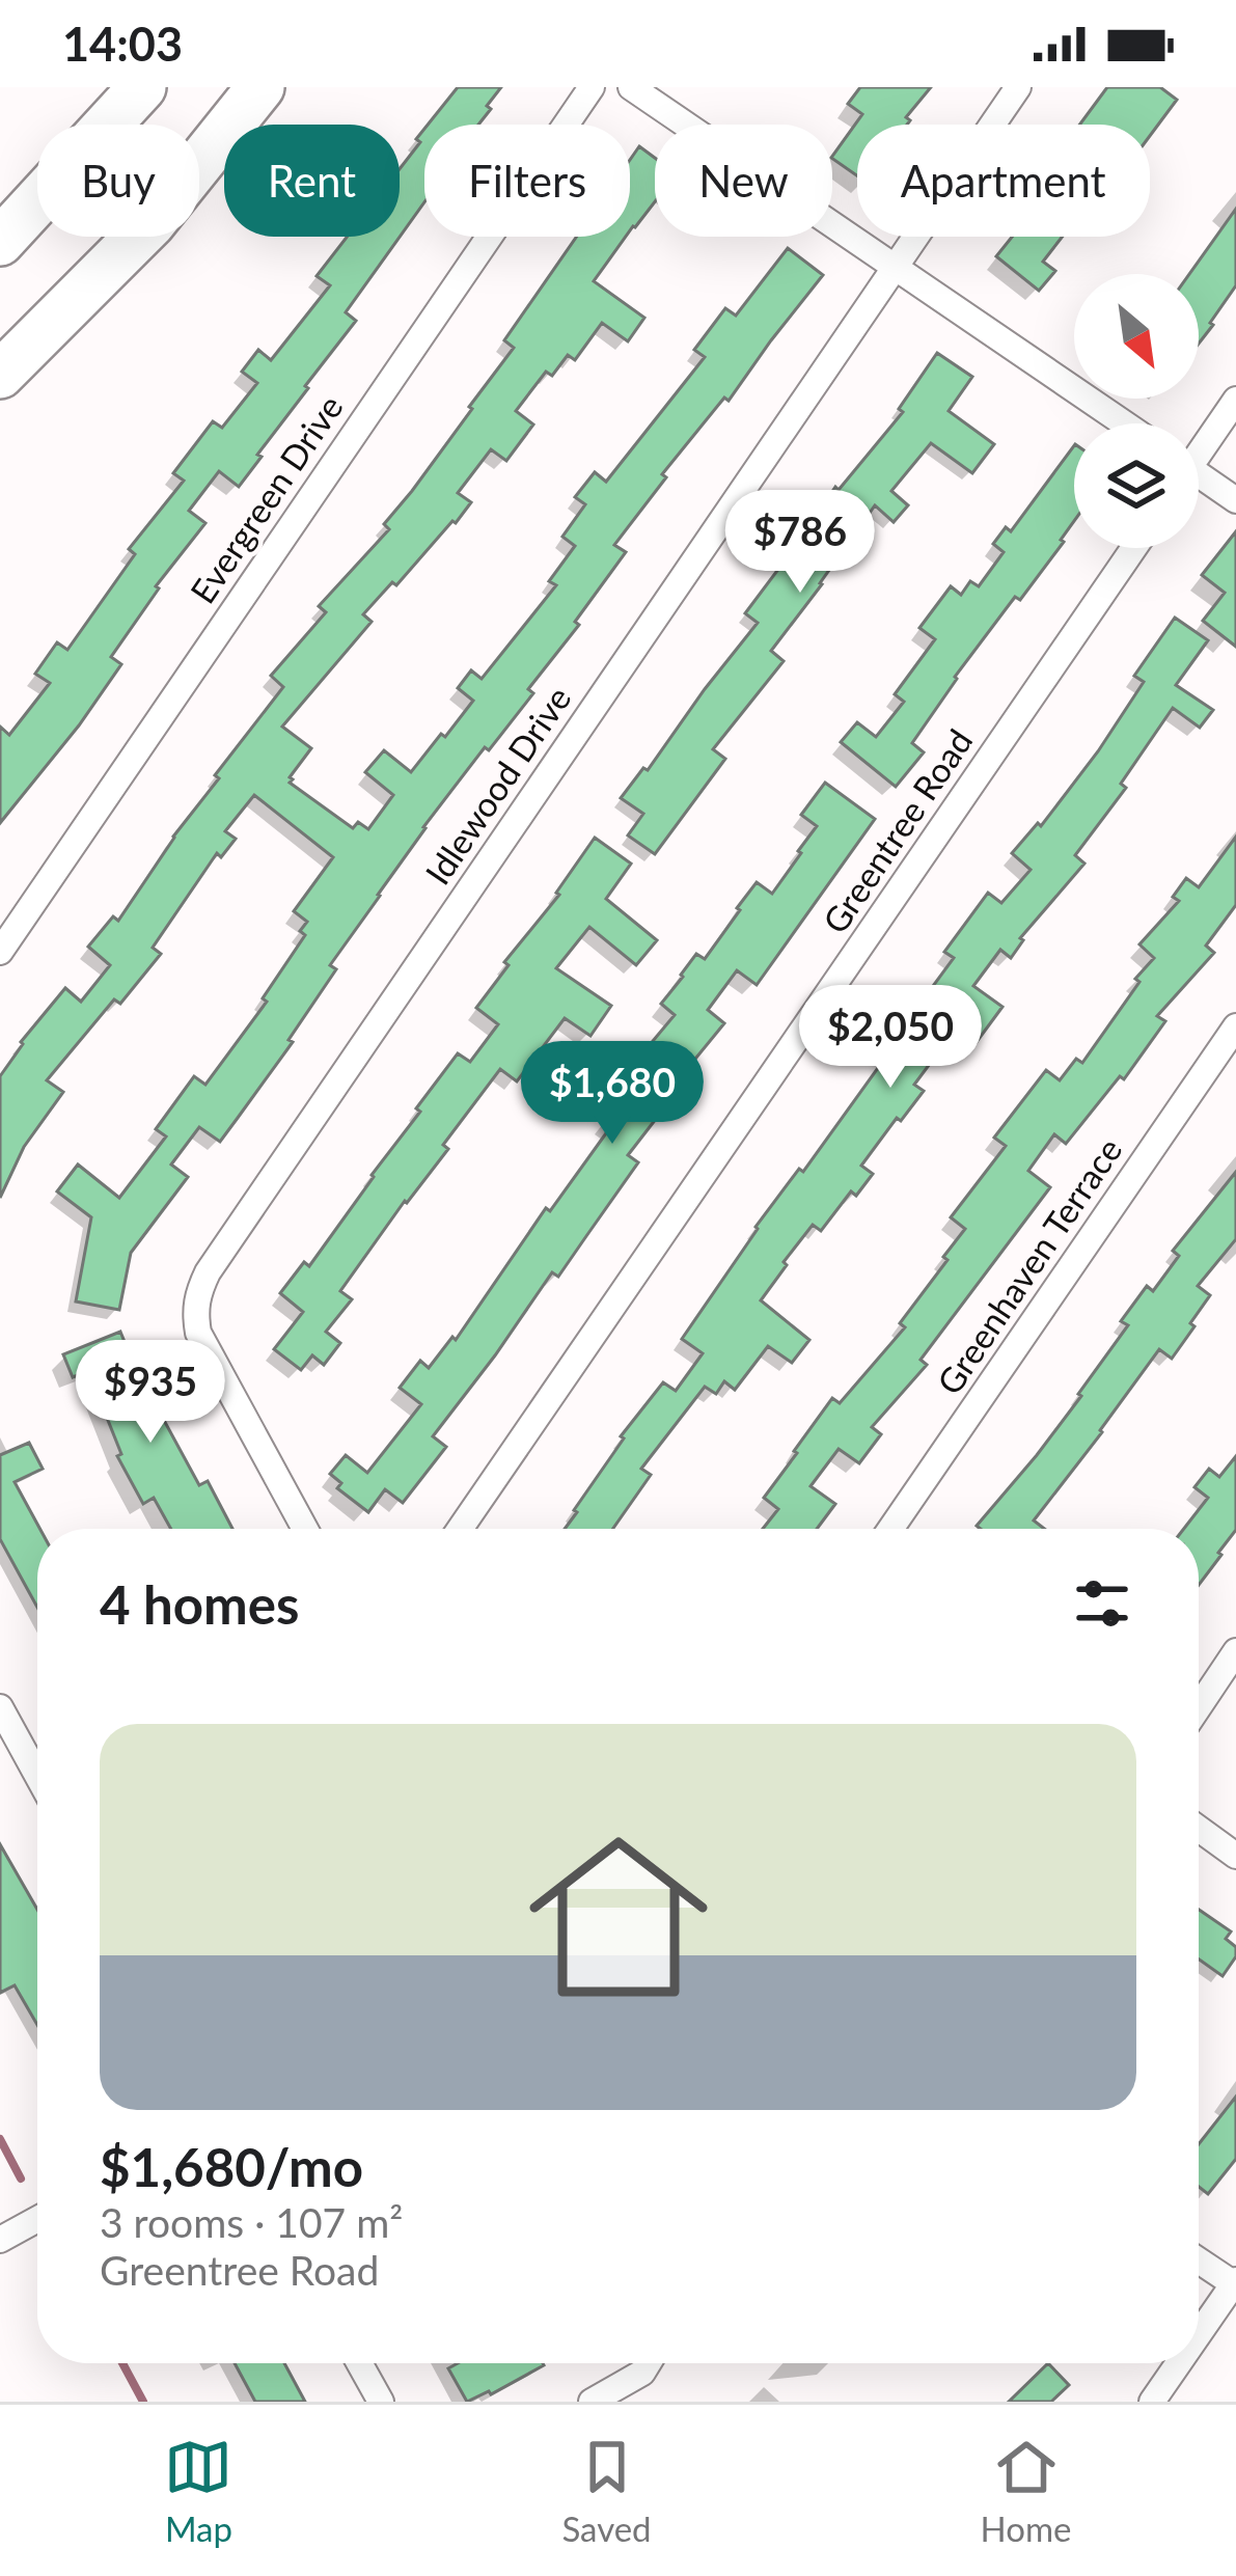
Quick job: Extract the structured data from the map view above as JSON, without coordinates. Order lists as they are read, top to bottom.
{
  "streets": {
    "street": [
      "Evergreen Drive",
      "Idlewood Drive",
      "Greentree Road",
      "Greenhaven Terrace"
    ]
  },
  "north": "bottom right",
  "page": {
    "status": "14:03",
    "chip": [
      "Buy",
      "Rent",
      "Filters",
      "New",
      "Apartment"
    ],
    "price": [
      "$786",
      "$2,050",
      "$1,680",
      "$935"
    ],
    "heading": "4 homes",
    "list": [
      {
        "name": "$1,680/mo",
        "note": "3 rooms · 107 m² · Greentree Road"
      }
    ],
    "tabs": ["Map", "Saved", "Home"]
  }
}
